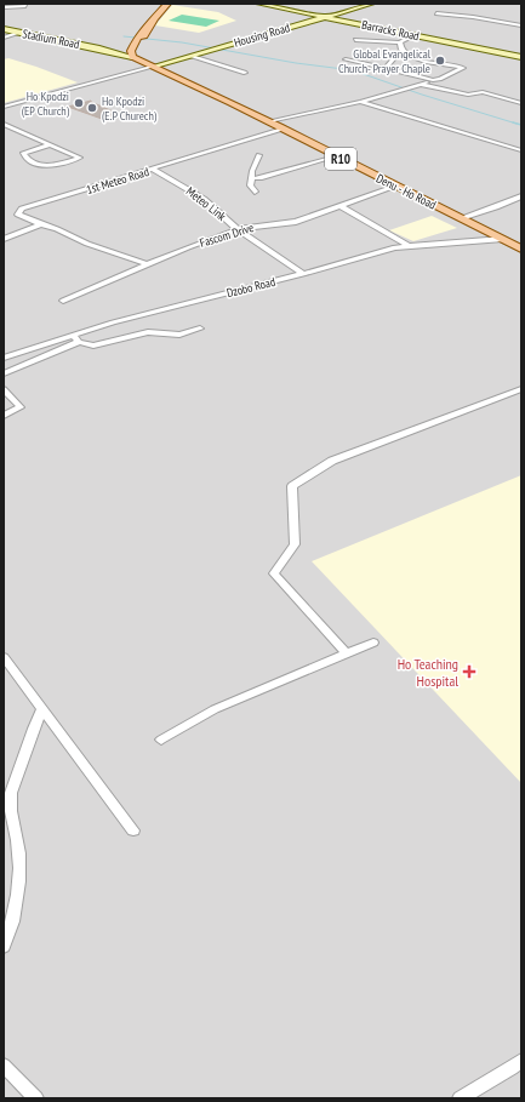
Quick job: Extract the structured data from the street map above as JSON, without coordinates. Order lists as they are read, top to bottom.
{
  "streets": {
    "main road": ["R10", "Denu - Ho Road"],
    "street": [
      "Barracks Road",
      "Housing Road",
      "Stadium Road",
      "1st Meteo Road",
      "Meteo Link",
      "Fascom Drive",
      "Dzobo Road"
    ]
  },
  "crossings": [
    ["Barracks Road", "Housing Road"],
    ["Housing Road", "Denu - Ho Road"],
    ["Stadium Road", "Denu - Ho Road"],
    ["1st Meteo Road", "Denu - Ho Road"],
    ["1st Meteo Road", "Meteo Link"],
    ["Denu - Ho Road", "Fascom Drive"],
    ["Denu - Ho Road", "Dzobo Road"],
    ["Meteo Link", "Fascom Drive"],
    ["Meteo Link", "Dzobo Road"]
  ],
  "places": {
    "other": ["Global Evangelical Church- Prayer Chaple", "Ho Kpodzi (EP Church)", "Ho Kpodzi (E.P Churech)"],
    "health": ["Ho Teaching Hospital"]
  }
}
